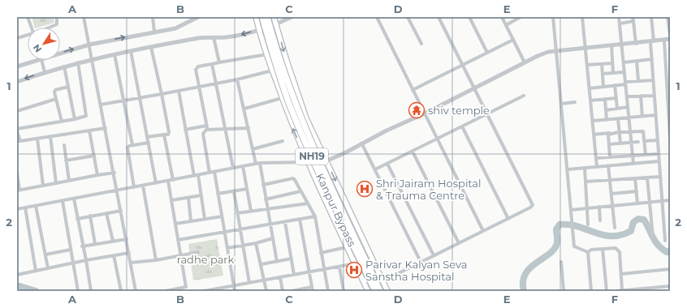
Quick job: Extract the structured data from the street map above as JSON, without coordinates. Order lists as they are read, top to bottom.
{
  "streets": {
    "highway": ["NH19", "Kanpur Bypass"]
  },
  "parks": ["radhe park"],
  "places": {
    "temple": ["shiv temple"],
    "hospital": ["Shri Jairam Hospital & Trauma Centre", "Parivar Kalyan Seva Sanstha Hospital"]
  },
  "north": "bottom left",
  "grid": {
    "columns": [
      "A",
      "B",
      "C",
      "D",
      "E",
      "F"
    ],
    "rows": ["1", "2"]
  }
}
